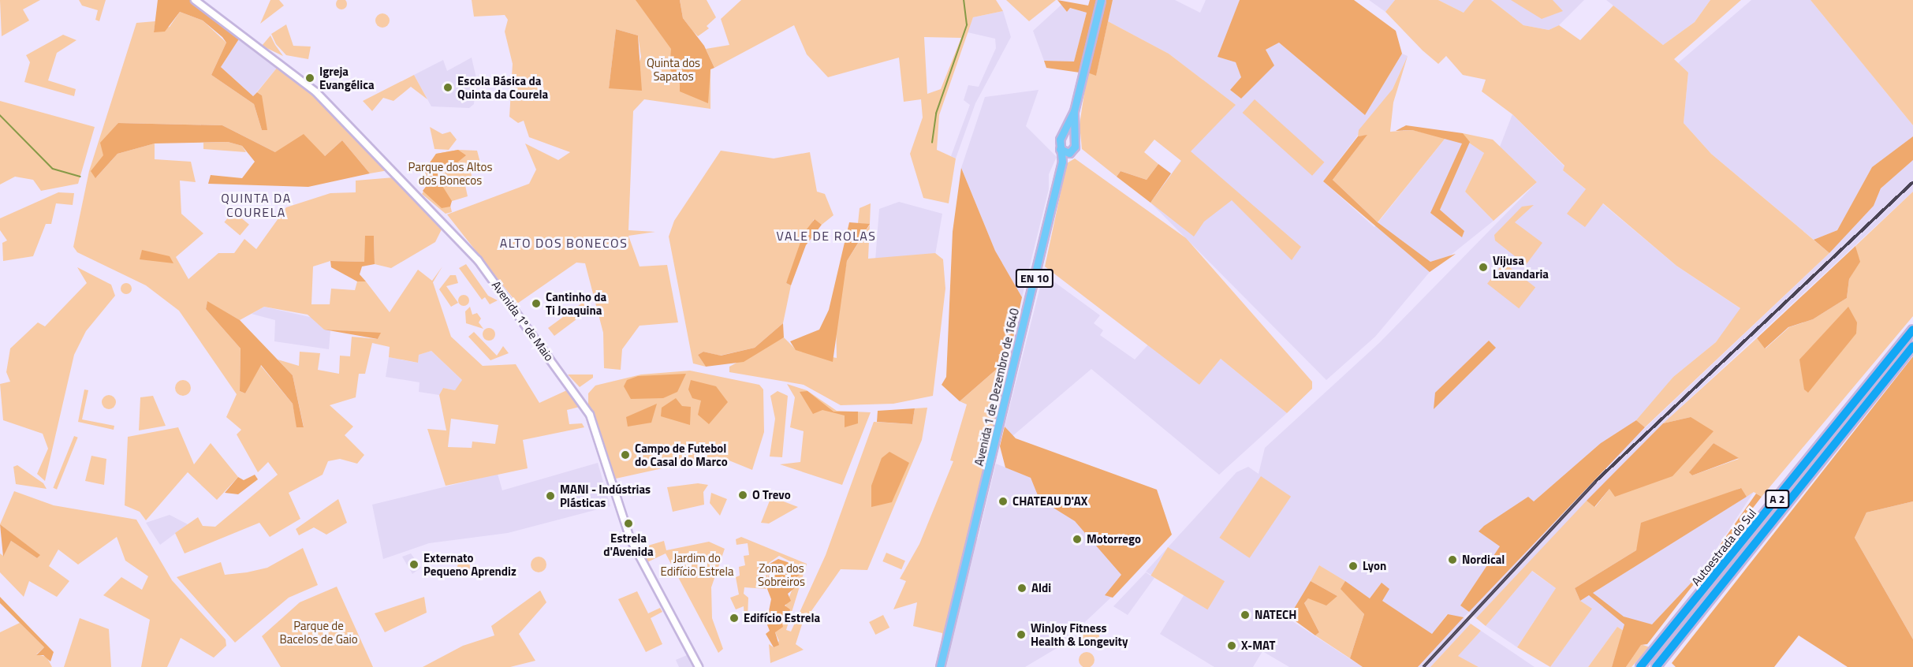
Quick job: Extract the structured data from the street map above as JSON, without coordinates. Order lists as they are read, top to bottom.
{
  "streets": {
    "highway": ["A 2", "Autoestrada do Sul"],
    "main road": ["EN 10", "Avenida 1 de Dezembro de 1640"],
    "street": ["Avenida 1º de Maio"]
  },
  "districts": ["QUINTA DA COURELA", "VALE DE ROLAS", "ALTO DOS BONECOS"],
  "parks": [
    "Quinta dos Sapatos",
    "Parque dos Altos dos Bonecos",
    "Jardim do Edifício Estrela",
    "Zona dos Sobreiros",
    "Parque de Bacelos de Gaio"
  ],
  "places": [
    "Igreja Evangélica",
    "Escola Básica da Quinta da Courela",
    "Vijusa Lavandaria",
    "Cantinho da Ti Joaquina",
    "Campo de Futebol do Casal do Marco",
    "O Trevo",
    "MANI - Indústrias Plásticas",
    "CHATEAU D'AX",
    "Estrela d'Avenida",
    "Motorrego",
    "Nordical",
    "Externato Pequeno Aprendiz",
    "Lyon",
    "Aldi",
    "NATECH",
    "Edifício Estrela",
    "WinJoy Fitness Health & Longevity",
    "X-MAT"
  ]
}
